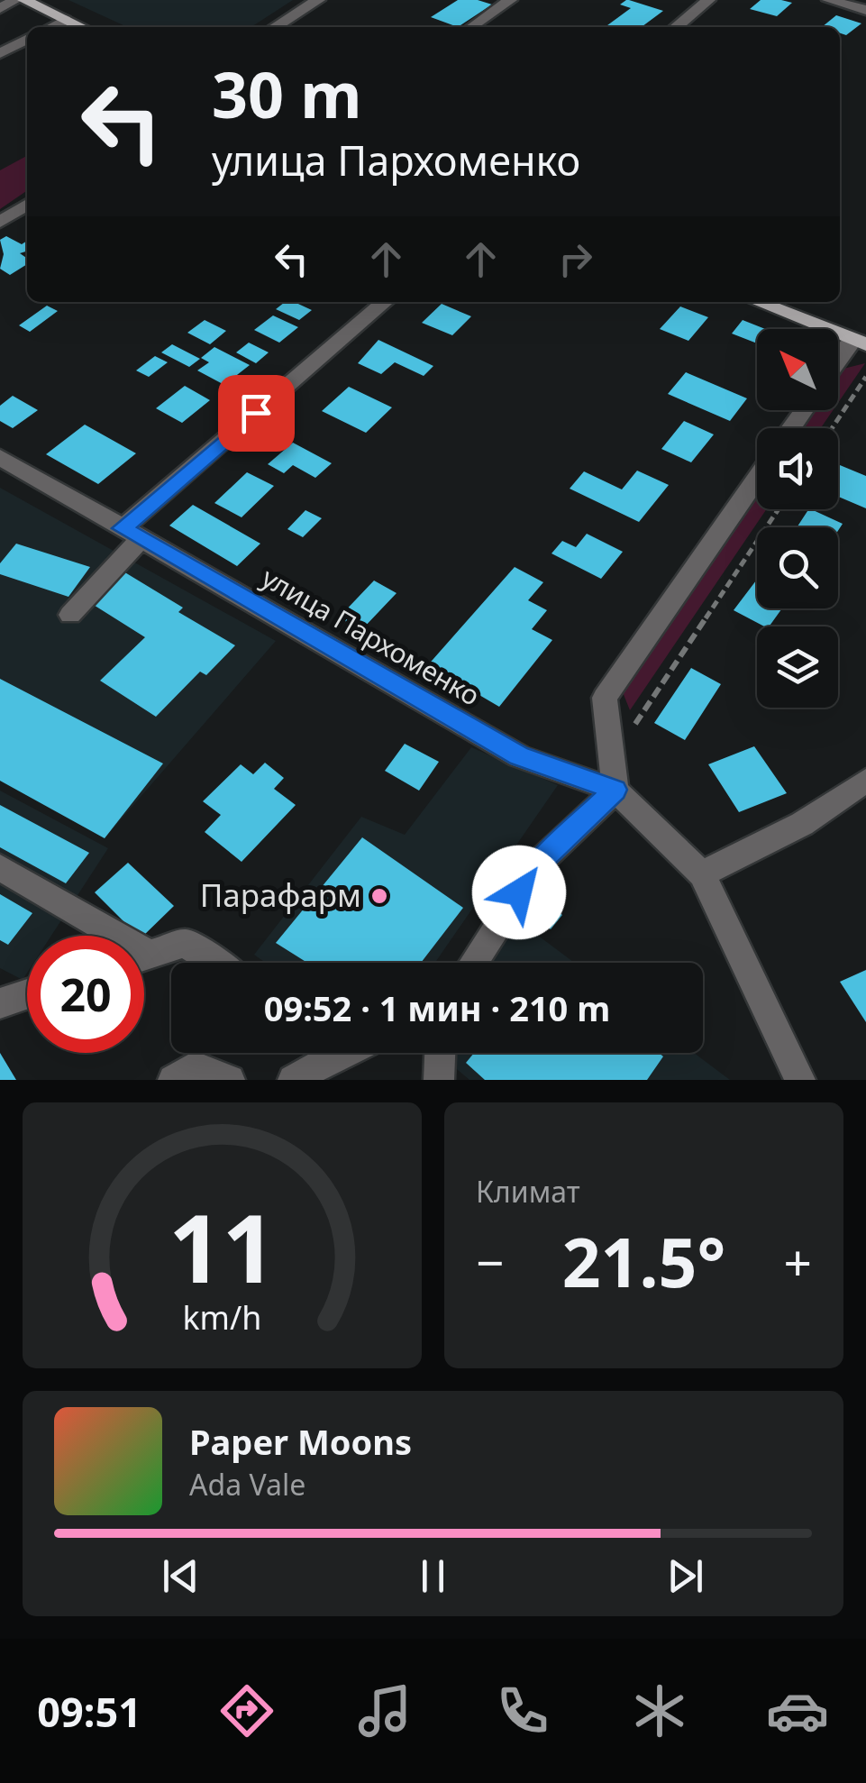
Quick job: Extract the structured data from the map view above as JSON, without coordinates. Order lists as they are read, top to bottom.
{
  "streets": {
    "street": ["улица Пархоменко"]
  },
  "places": ["Парафарм"],
  "north": "top left",
  "page": {
    "turn": ["30 m", "улица Пархоменко"],
    "limit": "20",
    "trip": "09:52 · 1 мин · 210 m",
    "tile": "Климат",
    "heat": ["−", "21.5°", "+"],
    "song": ["Paper Moons", "Ada Vale"],
    "tabs": "09:51",
    "gauge": ["11", "km/h"]
  }
}
